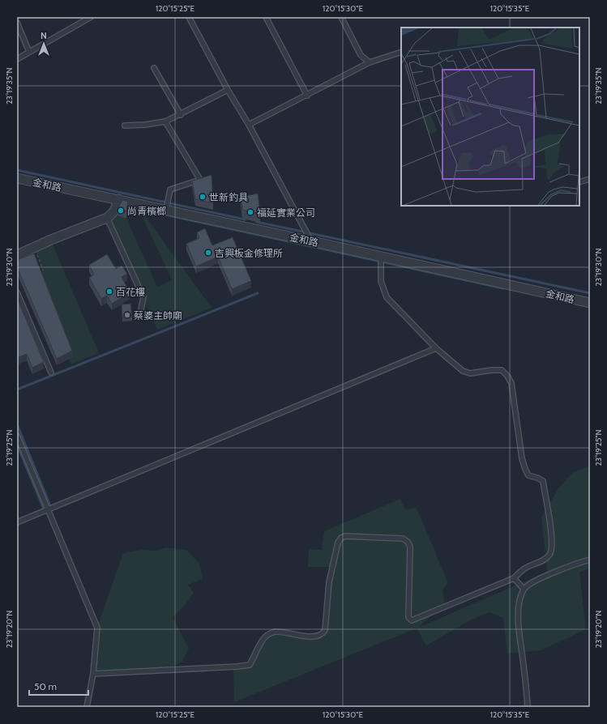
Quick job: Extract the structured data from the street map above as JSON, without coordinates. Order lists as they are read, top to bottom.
{
  "streets": {
    "street": ["金和路"]
  },
  "places": [
    "世新釣具",
    "尚青檳榔",
    "福延實業公司",
    "吉興板金修理所",
    "百花樓",
    "蔡婆主帥廟"
  ],
  "scale_bar": "50 m",
  "north": "top",
  "coordinates": [
    "120°15'25\"E",
    "120°15'30\"E",
    "120°15'35\"E",
    "23°19'35\"N",
    "23°19'30\"N",
    "23°19'25\"N",
    "23°19'20\"N"
  ]
}
